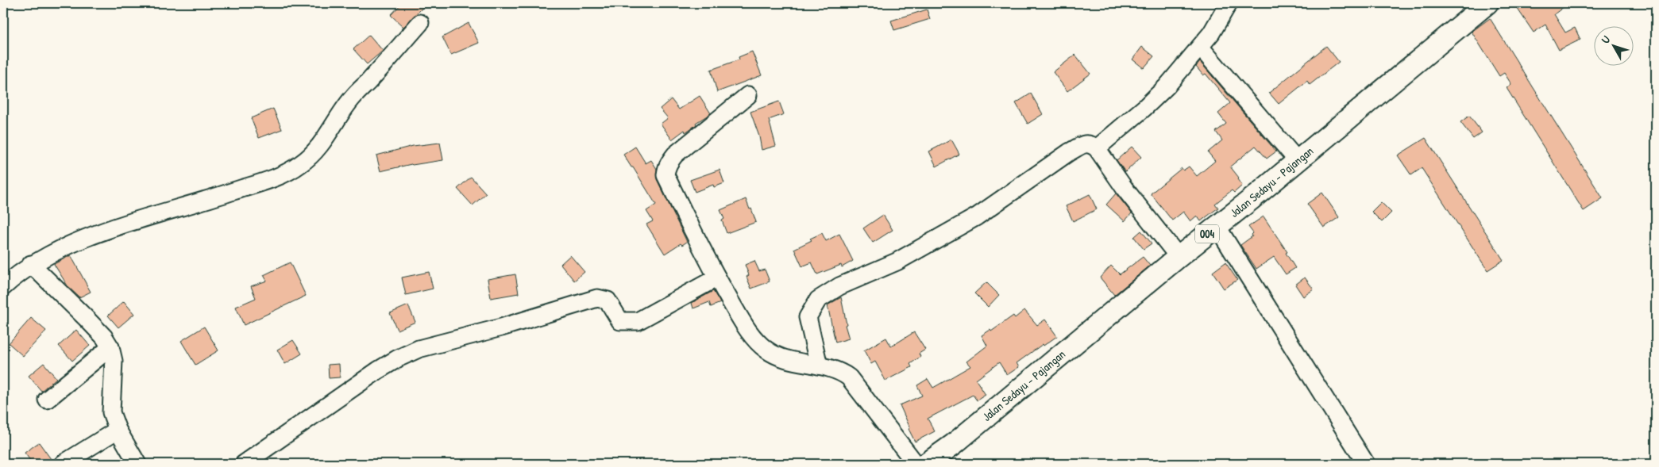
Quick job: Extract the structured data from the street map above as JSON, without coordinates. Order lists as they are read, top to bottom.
{
  "streets": {
    "main road": ["Jalan Sedayu - Pajangan", "004"]
  },
  "north": "top left"
}
